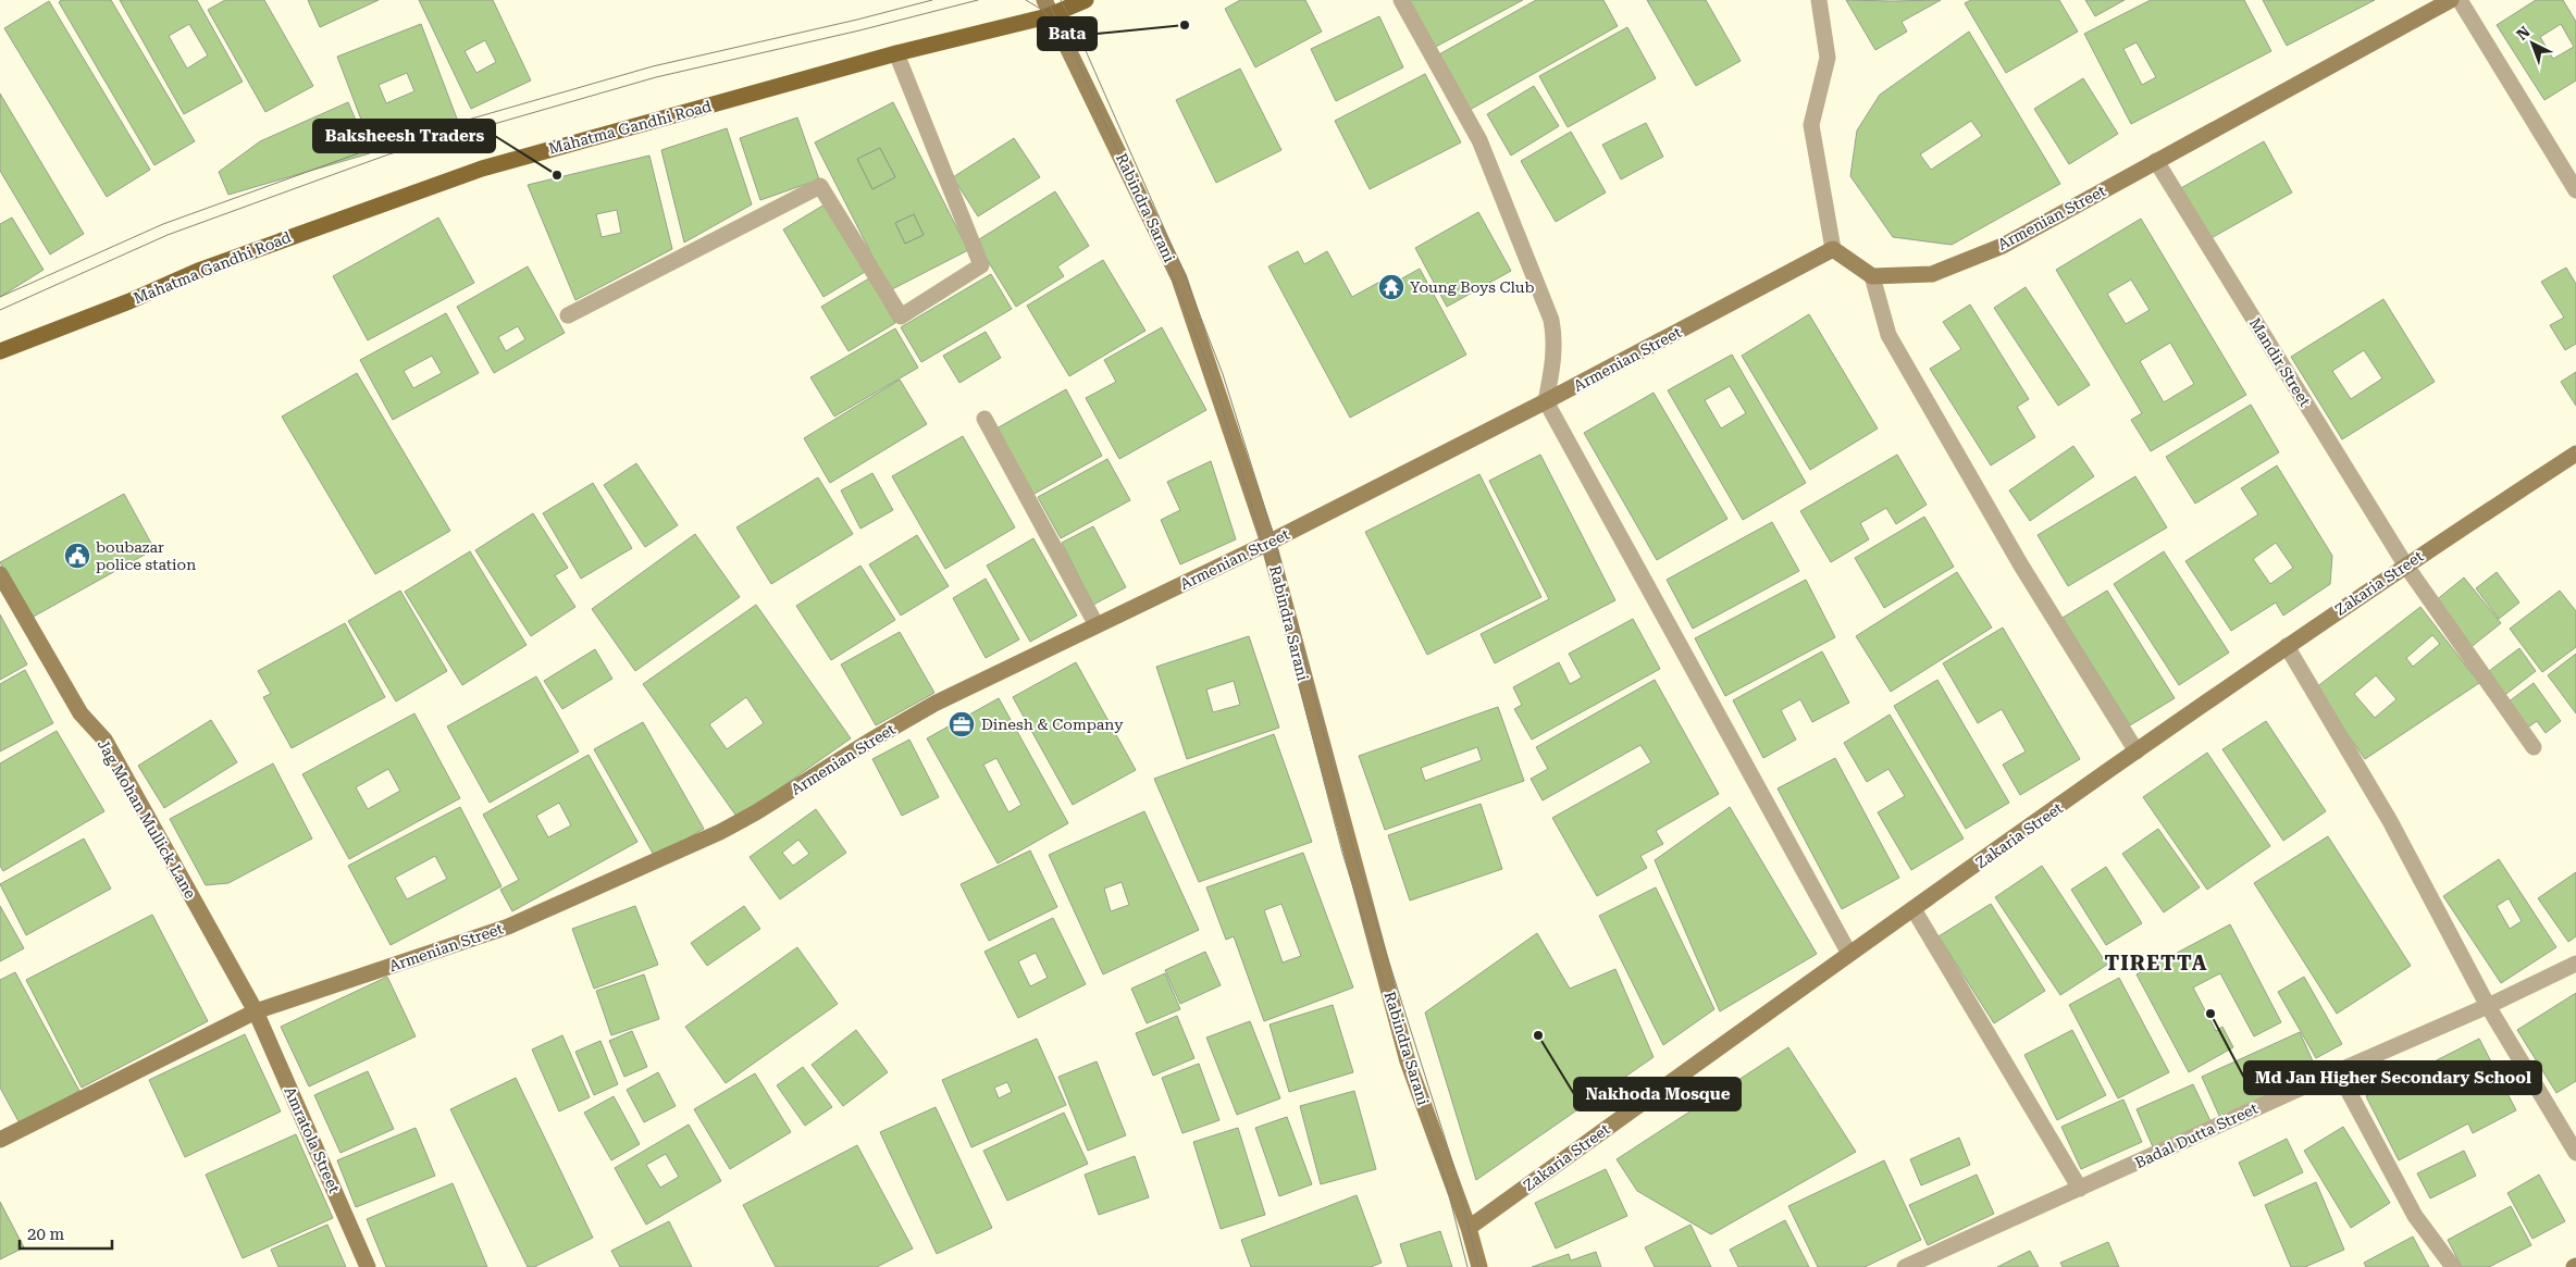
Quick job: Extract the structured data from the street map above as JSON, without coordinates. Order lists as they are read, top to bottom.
{
  "streets": {
    "main road": ["Mahatma Gandhi Road"],
    "street": [
      "Rabindra Sarani",
      "Armenian Street",
      "Mandir Street",
      "Zakaria Street",
      "Jag Mohan Mullick Lane",
      "Badal Dutta Street",
      "Amratola Street"
    ]
  },
  "crossings": [
    ["Mahatma Gandhi Road", "Rabindra Sarani"],
    ["Rabindra Sarani", "Armenian Street"],
    ["Rabindra Sarani", "Zakaria Street"],
    ["Armenian Street", "Mandir Street"],
    ["Armenian Street", "Jag Mohan Mullick Lane"],
    ["Armenian Street", "Amratola Street"],
    ["Mandir Street", "Zakaria Street"],
    ["Jag Mohan Mullick Lane", "Amratola Street"]
  ],
  "districts": ["TIRETTA"],
  "places": {
    "other": [
      "Bata",
      "Baksheesh Traders",
      "Md Jan Higher Secondary School",
      "Nakhoda Mosque"
    ],
    "temple": ["Young Boys Club"],
    "public building": ["boubazar police station"],
    "office": ["Dinesh & Company"]
  },
  "scale_bar": "20 m",
  "north": "top left"
}
